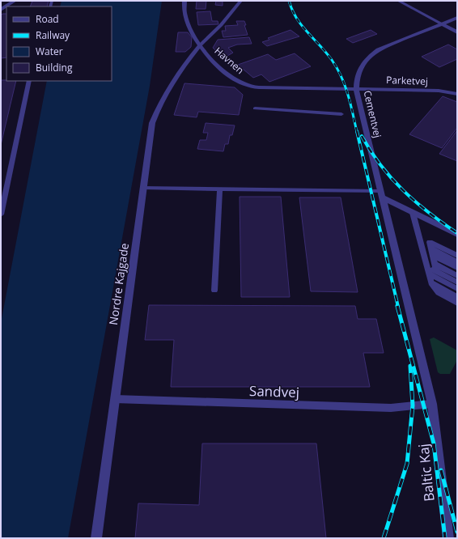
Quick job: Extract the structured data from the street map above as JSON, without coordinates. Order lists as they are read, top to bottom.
{
  "streets": {
    "street": [
      "Havnen",
      "Parketvej",
      "Cementvej",
      "Nordre Kajgade",
      "Baltic Kaj"
    ],
    "lane": ["Sandvej"]
  },
  "crossings": [
    ["Havnen", "Parketvej"],
    ["Havnen", "Cementvej"],
    ["Havnen", "Nordre Kajgade"],
    ["Parketvej", "Cementvej"],
    ["Cementvej", "Sandvej"],
    ["Cementvej", "Baltic Kaj"],
    ["Nordre Kajgade", "Sandvej"],
    ["Sandvej", "Baltic Kaj"]
  ],
  "legend": [
    "Road",
    "Railway",
    "Water",
    "Building"
  ]
}
